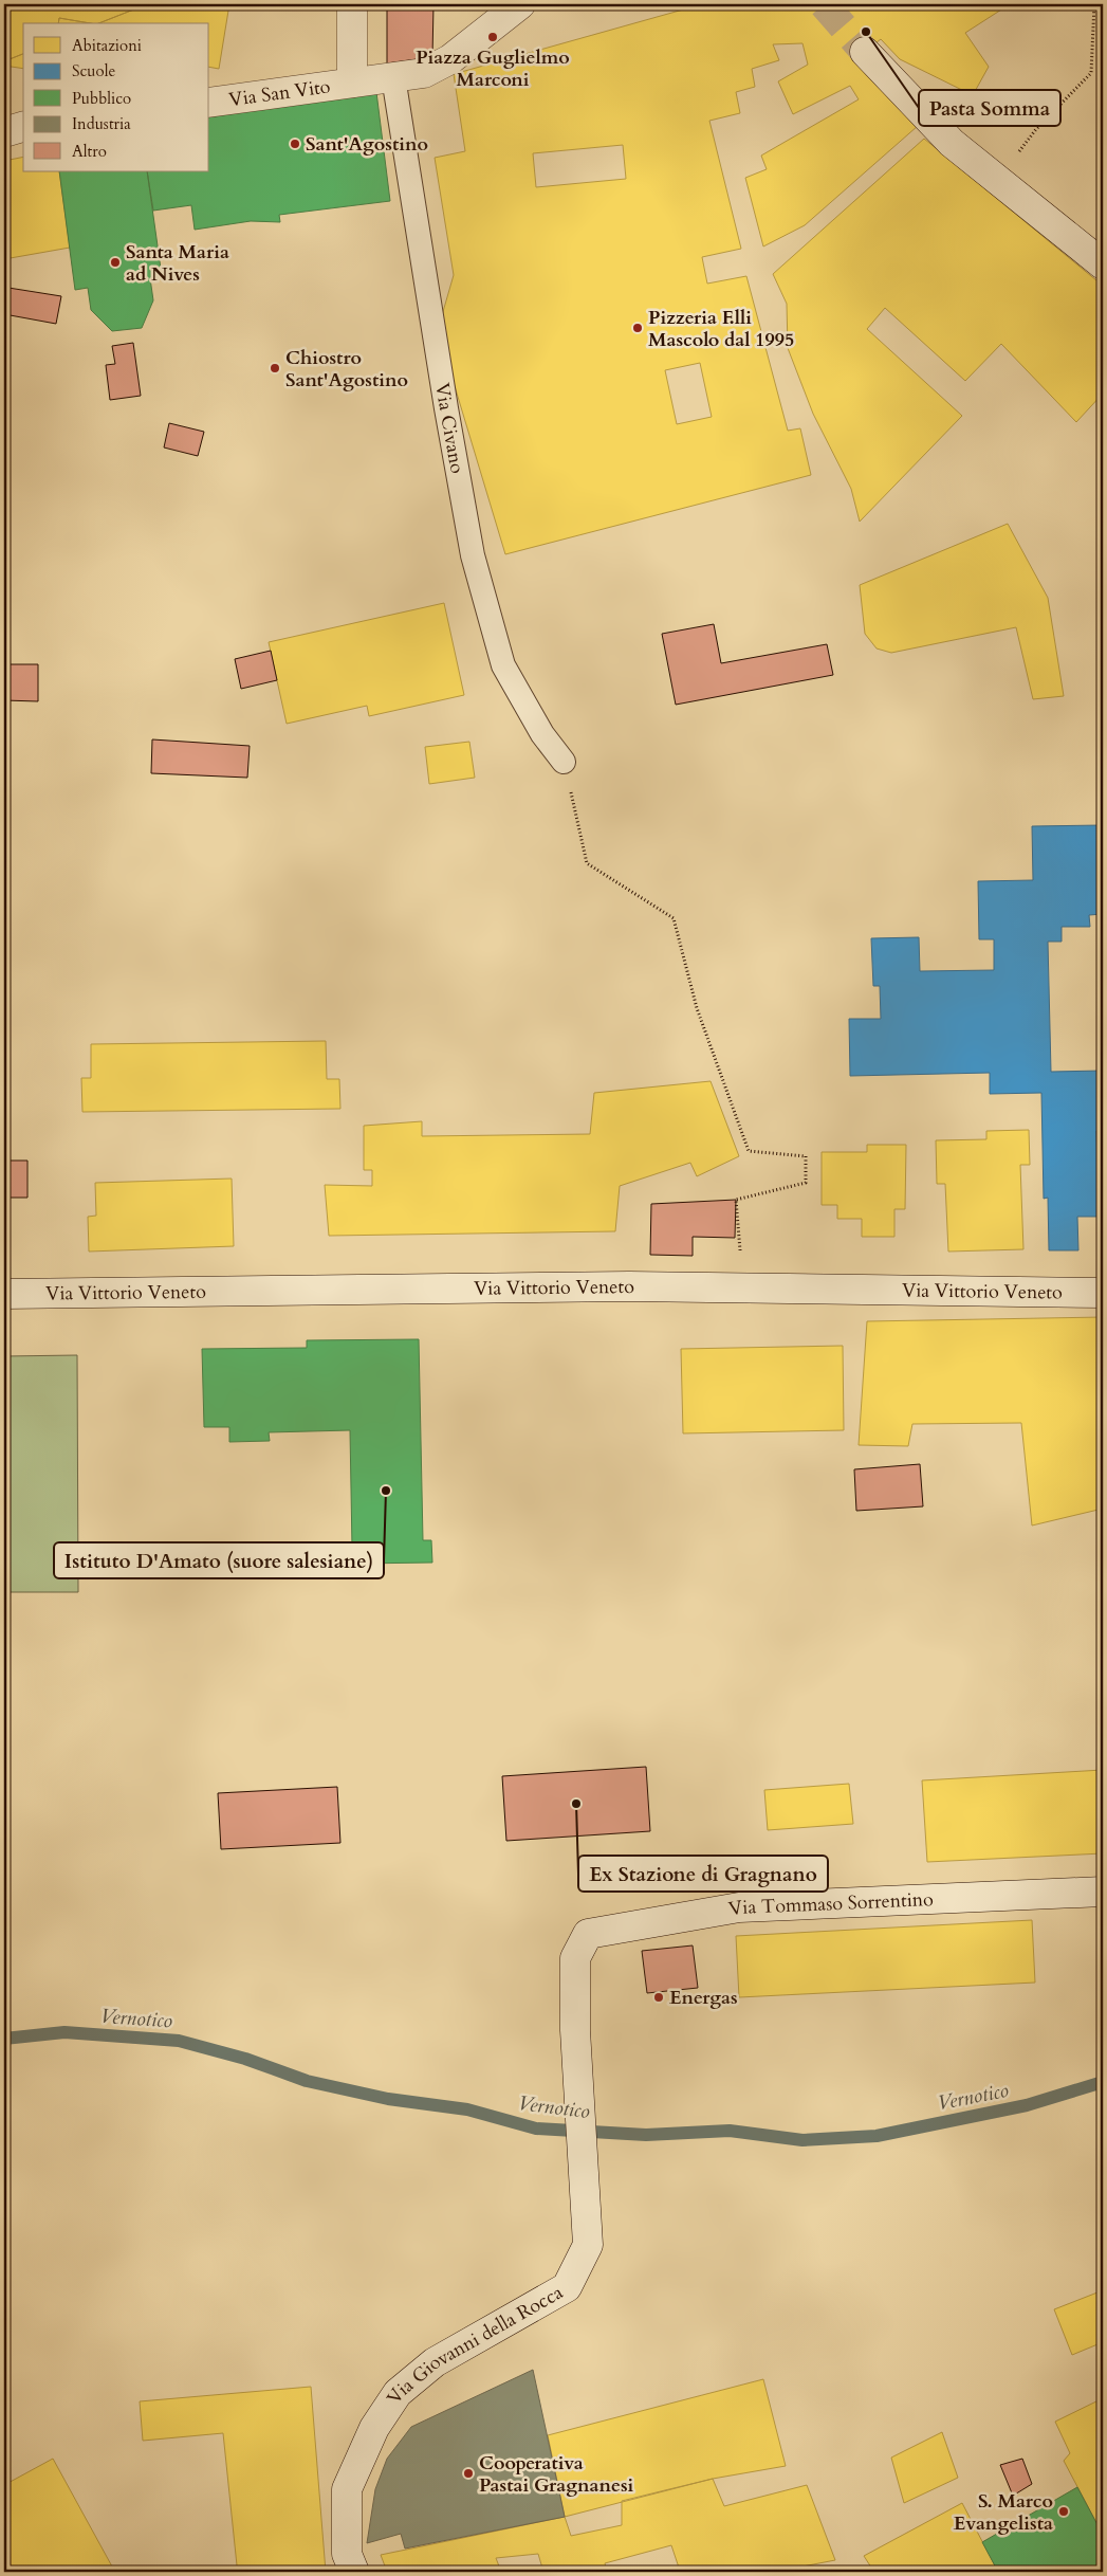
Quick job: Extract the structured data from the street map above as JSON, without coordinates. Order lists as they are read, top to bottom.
{
  "streets": {
    "street": [
      "Via San Vito",
      "Via Vittorio Veneto",
      "Via Tommaso Sorrentino",
      "Via Giovanni della Rocca"
    ],
    "lane": ["Via Civano"]
  },
  "crossings": [
    ["Via San Vito", "Via Civano"],
    ["Via Tommaso Sorrentino", "Via Giovanni della Rocca"]
  ],
  "water": ["Vernotico"],
  "places": [
    "Pasta Somma",
    "Piazza Guglielmo Marconi",
    "Sant'Agostino",
    "Santa Maria ad Nives",
    "Pizzeria F.lli Mascolo dal 1995",
    "Chiostro Sant'Agostino",
    "Istituto D'Amato (suore salesiane)",
    "Ex Stazione di Gragnano",
    "Energas",
    "Cooperativa Pastai Gragnanesi",
    "S. Marco Evangelista"
  ],
  "legend": [
    "Abitazioni",
    "Scuole",
    "Pubblico",
    "Industria",
    "Altro"
  ]
}
